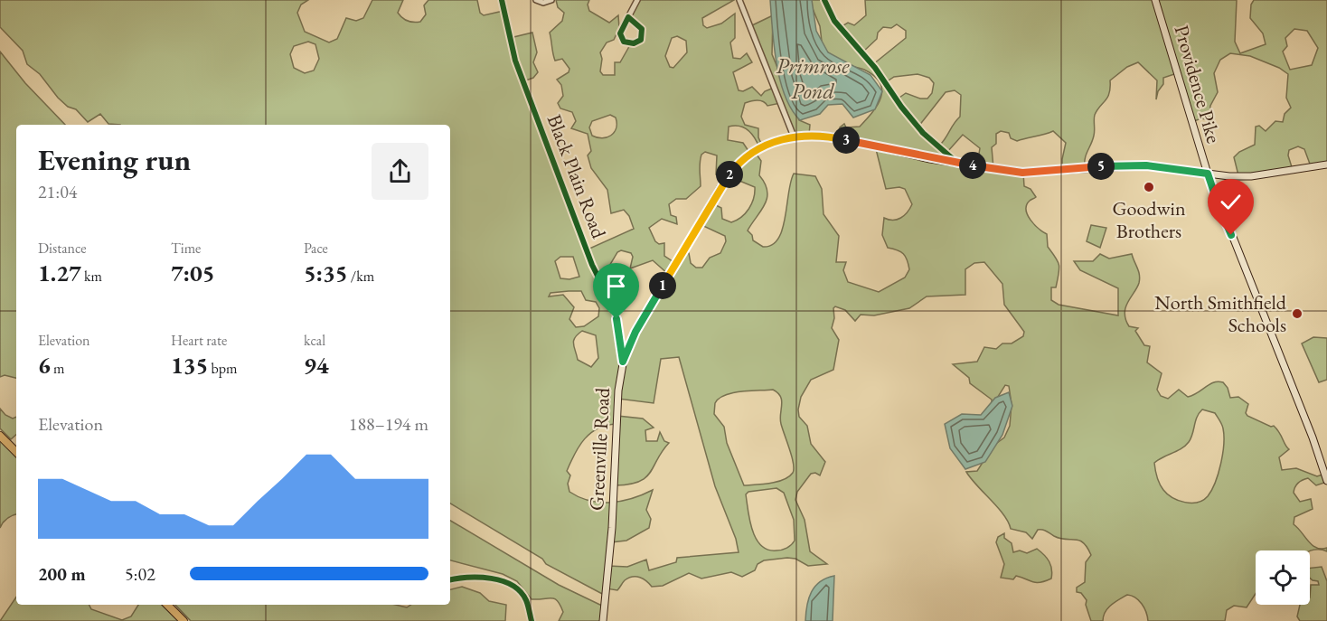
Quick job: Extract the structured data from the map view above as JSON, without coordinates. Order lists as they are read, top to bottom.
{
  "streets": {
    "main road": ["Providence Pike", "Greenville Road"],
    "street": ["Black Plain Road"]
  },
  "crossings": [
    ["Providence Pike", "Greenville Road"],
    ["Black Plain Road", "Greenville Road"]
  ],
  "water": ["Primrose Pond"],
  "places": ["Goodwin Brothers", "North Smithfield Schools"],
  "page": {
    "heading": ["Evening run", "21:04"],
    "pins": [
      "3",
      "4",
      "5",
      "2",
      "1"
    ],
    "stats": [
      ["Distance", "1.27 km"],
      ["Time", "7:05"],
      ["Pace", "5:35 /km"],
      ["Elevation", "6 m"],
      ["Heart rate", "135 bpm"],
      ["kcal", "94"]
    ],
    "chart": ["Elevation", "188–194 m"],
    "list": [
      {
        "name": "200 m",
        "note": "5:02"
      }
    ]
  }
}
